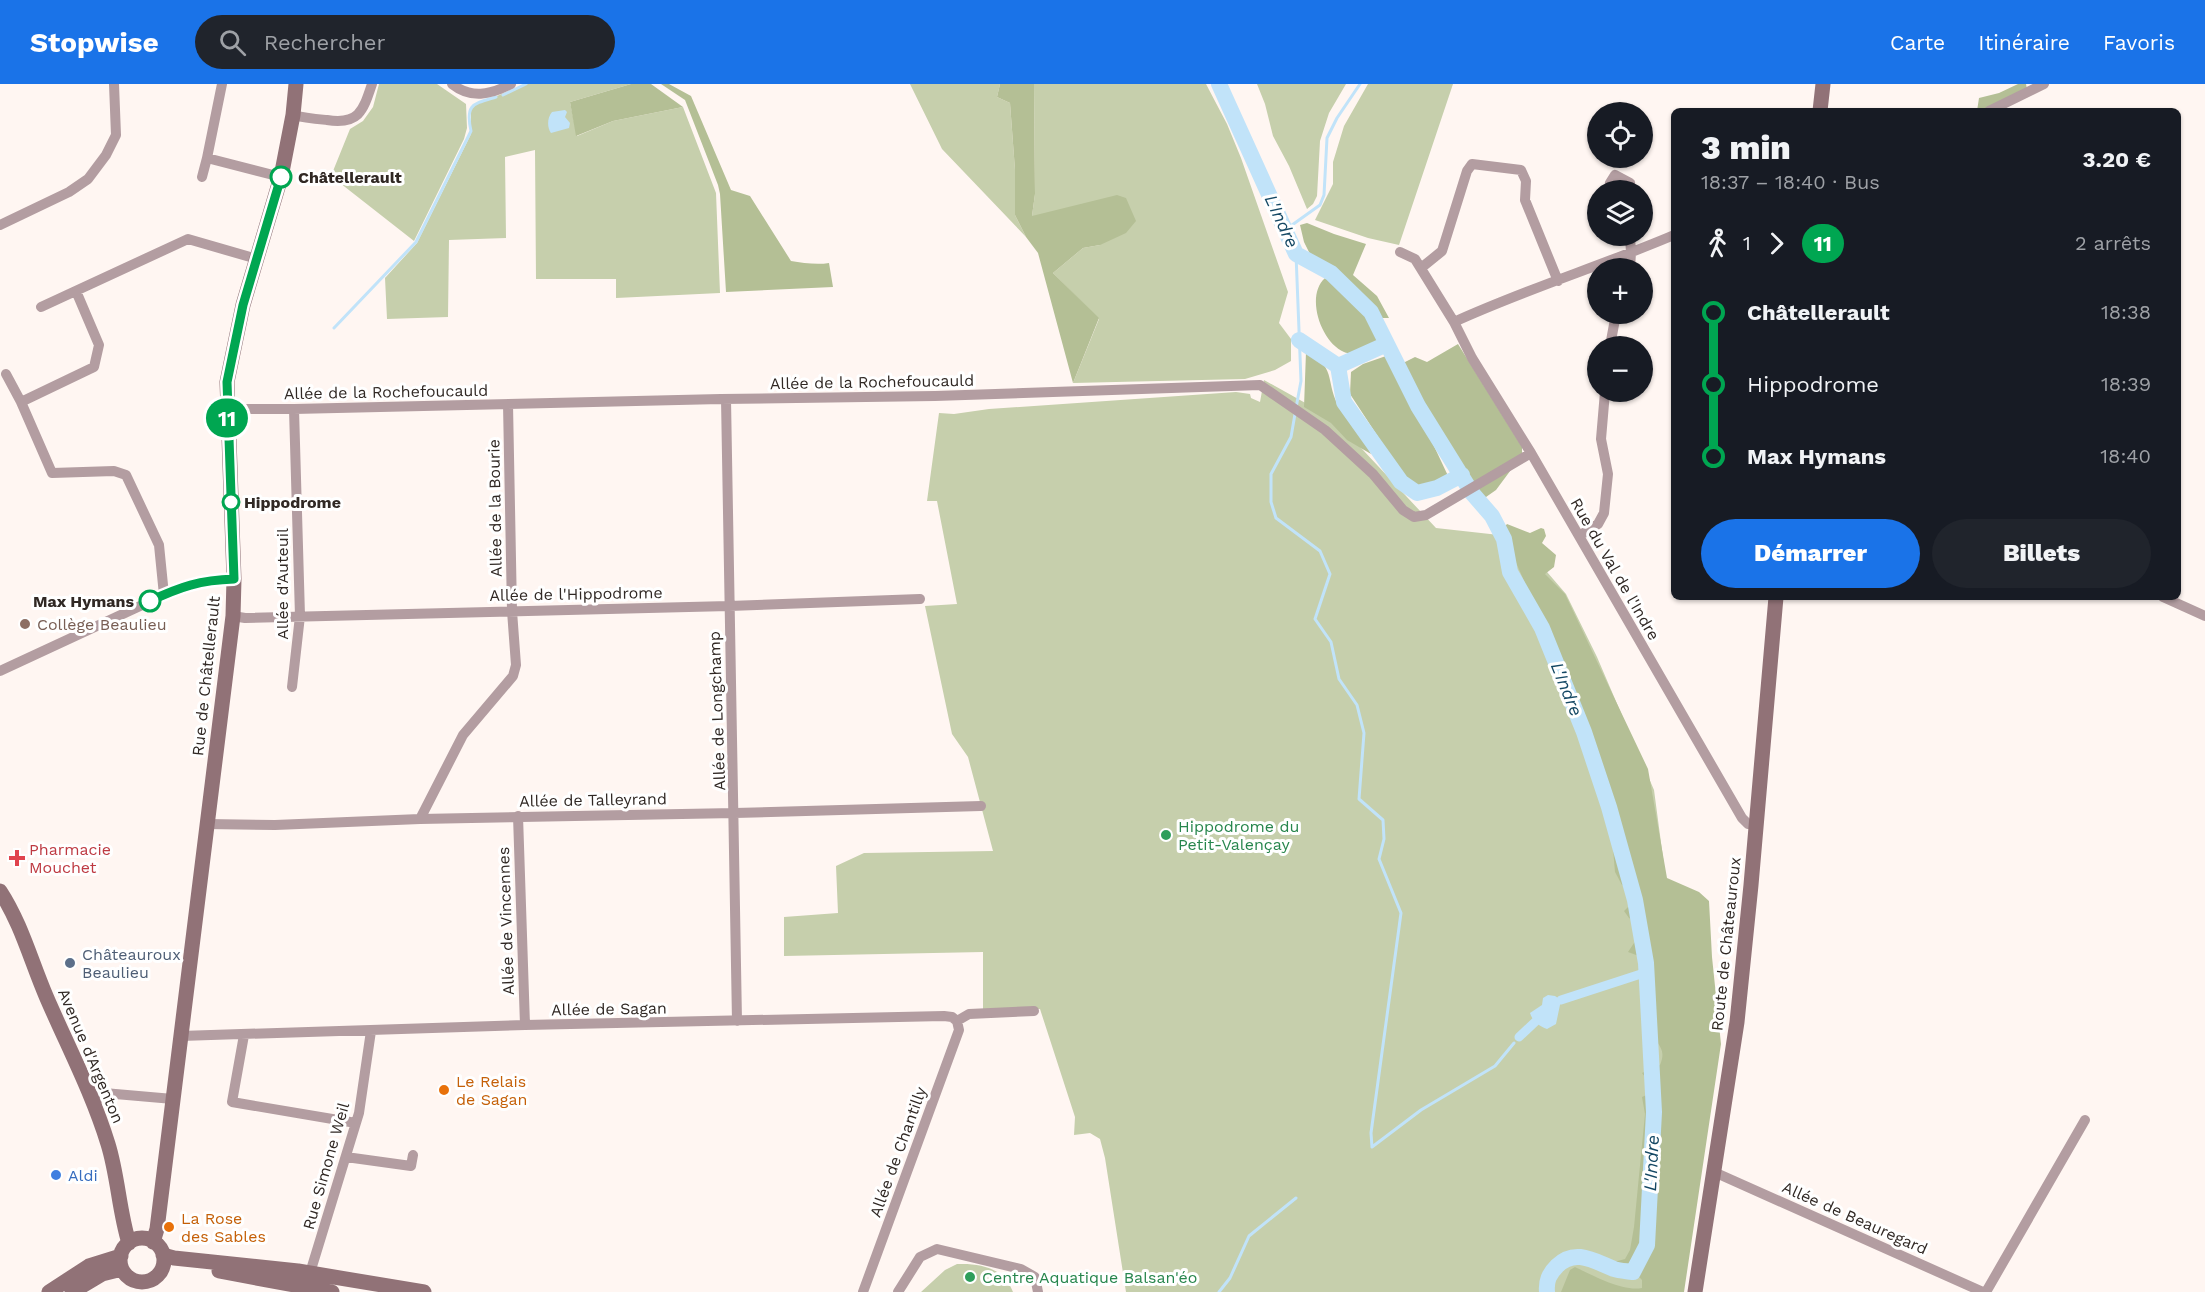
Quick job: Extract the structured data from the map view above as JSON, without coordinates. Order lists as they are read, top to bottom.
{
  "streets": {
    "main road": ["Rue de Châtellerault", "Route de Châteauroux", "Avenue d'Argenton"],
    "street": [
      "Allée de la Rochefoucauld",
      "Allée de la Bourie",
      "Rue du Val de l'Indre",
      "Allée d'Auteuil",
      "Allée de l'Hippodrome",
      "Allée de Longchamp",
      "Allée de Talleyrand",
      "Allée de Vincennes",
      "Allée de Sagan",
      "Allée de Chantilly",
      "Rue Simone Weil",
      "Allée de Beauregard"
    ]
  },
  "crossings": [
    ["Allée de la Rochefoucauld", "Allée de la Bourie"],
    ["Allée de la Rochefoucauld", "Rue du Val de l'Indre"],
    ["Allée de la Rochefoucauld", "Allée d'Auteuil"],
    ["Allée de la Rochefoucauld", "Rue de Châtellerault"],
    ["Allée de la Rochefoucauld", "Allée de Longchamp"],
    ["Allée de la Bourie", "Allée de l'Hippodrome"],
    ["Allée de la Bourie", "Allée de Talleyrand"],
    ["Rue du Val de l'Indre", "Route de Châteauroux"],
    ["Allée d'Auteuil", "Allée de l'Hippodrome"],
    ["Allée de l'Hippodrome", "Rue de Châtellerault"],
    ["Allée de l'Hippodrome", "Allée de Longchamp"],
    ["Rue de Châtellerault", "Allée de Talleyrand"],
    ["Rue de Châtellerault", "Allée de Sagan"],
    ["Allée de Longchamp", "Allée de Talleyrand"],
    ["Allée de Longchamp", "Allée de Sagan"],
    ["Allée de Talleyrand", "Allée de Vincennes"],
    ["Allée de Vincennes", "Allée de Sagan"],
    ["Route de Châteauroux", "Allée de Beauregard"],
    ["Allée de Sagan", "Allée de Chantilly"],
    ["Allée de Sagan", "Rue Simone Weil"]
  ],
  "water": ["L'Indre"],
  "places": {
    "other": [
      "Châtellerault",
      "Hippodrome",
      "Max Hymans",
      "Collège Beaulieu",
      "Hippodrome du Petit-Valençay",
      "Châteauroux Beaulieu",
      "Le Relais de Sagan",
      "Aldi",
      "La Rose des Sables",
      "Centre Aquatique Balsan'éo"
    ],
    "health": ["Pharmacie Mouchet"]
  },
  "lines": ["bus line 11"],
  "page": {
    "header": "Stopwise",
    "search": "Rechercher",
    "nav": ["Carte", "Itinéraire", "Favoris"],
    "on_map": "11",
    "map_buttons": ["+", "−"],
    "heading": ["3 min", "18:37 – 18:40 · Bus", "3.20 €"],
    "legs": ["1", "11", "2 arrêts"],
    "list": [
      {
        "name": "Châtellerault",
        "value": "18:38"
      },
      {
        "name": "Hippodrome",
        "value": "18:39"
      },
      {
        "name": "Max Hymans",
        "value": "18:40"
      }
    ],
    "buttons": ["Démarrer", "Billets"]
  }
}
